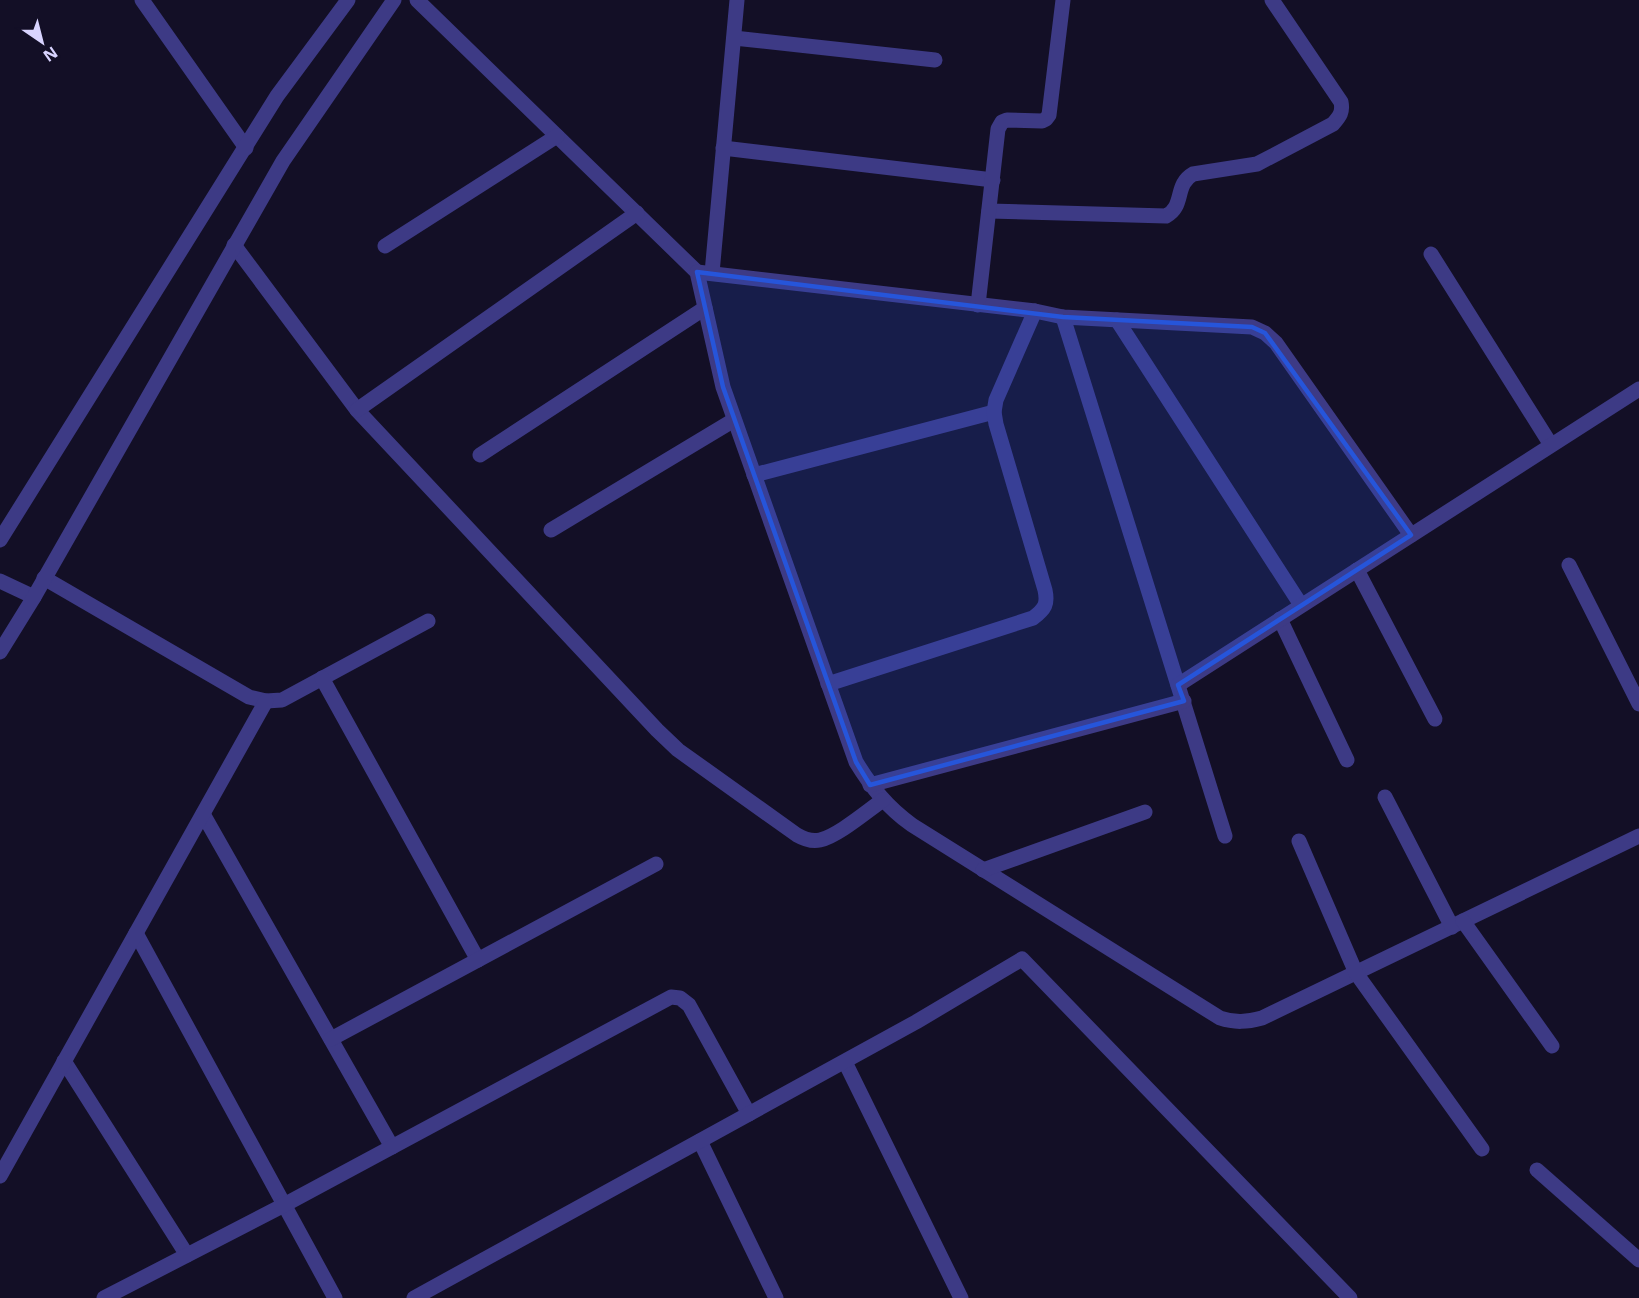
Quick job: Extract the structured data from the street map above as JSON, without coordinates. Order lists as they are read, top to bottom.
{
  "north": "bottom right"
}
